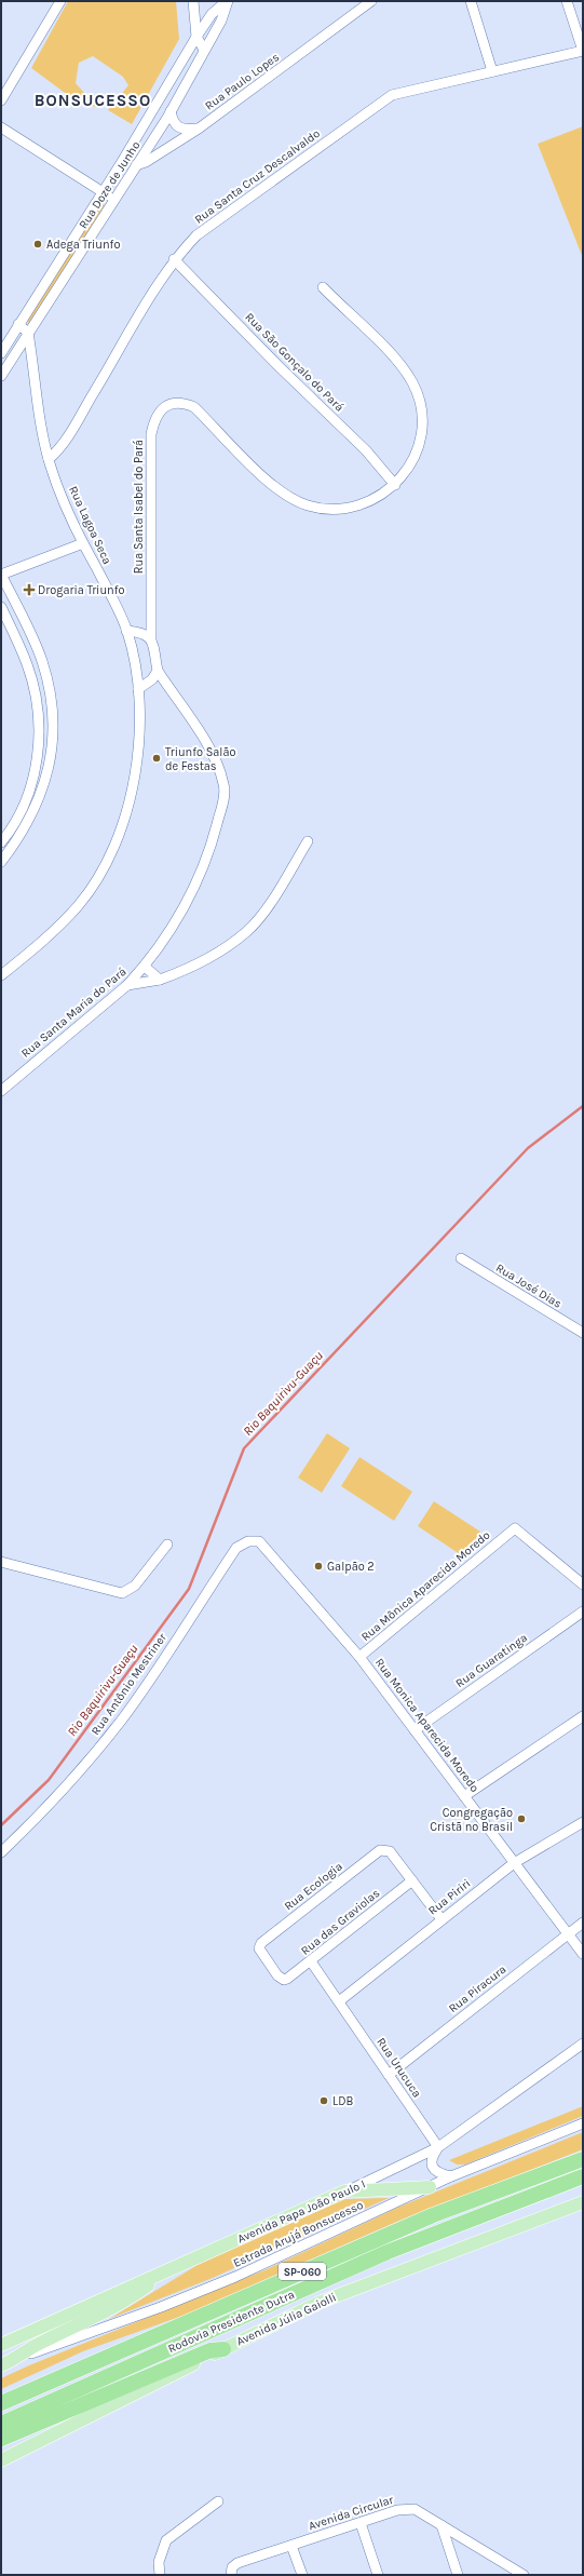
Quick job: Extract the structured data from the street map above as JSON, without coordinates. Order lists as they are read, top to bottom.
{
  "streets": {
    "highway": ["SP-060", "Rodovia Presidente Dutra"],
    "main road": ["Avenida Papa João Paulo I", "Avenida Júlia Gaiolli"],
    "street": [
      "Rua Paulo Lopes",
      "Rua Santa Cruz Descalvaldo",
      "Rua Doze de Junho",
      "Rua São Gonçalo do Pará",
      "Rua Santa Isabel do Pará",
      "Rua Lagoa Seca",
      "Rua Santa Maria do Pará",
      "Rua José Dias",
      "Rua Mônica Aparecida Moredo",
      "Rua Guaratinga",
      "Rua Antônio Mestriner",
      "Rua Monica Aparecida Moredo",
      "Rua Ecologia",
      "Rua Piriri",
      "Rua das Graviolas",
      "Rua Piracura",
      "Rua Urucuca",
      "Estrada Arujá Bonsucesso",
      "Avenida Circular"
    ]
  },
  "crossings": [
    ["Rua Paulo Lopes", "Rua Doze de Junho"],
    ["Rua Santa Cruz Descalvaldo", "Rua São Gonçalo do Pará"],
    ["Rua Santa Cruz Descalvaldo", "Rua Lagoa Seca"],
    ["Rua Doze de Junho", "Rua Lagoa Seca"],
    ["Rua São Gonçalo do Pará", "Rua Santa Isabel do Pará"],
    ["Rua Mônica Aparecida Moredo", "Rua Antônio Mestriner"],
    ["Rua Mônica Aparecida Moredo", "Rua Monica Aparecida Moredo"],
    ["Rua Guaratinga", "Rua Monica Aparecida Moredo"],
    ["Rua Monica Aparecida Moredo", "Rua Piriri"],
    ["Rua Monica Aparecida Moredo", "Rua Piracura"],
    ["Rua Ecologia", "Rua das Graviolas"],
    ["Rua Piriri", "Rua Urucuca"],
    ["Rua das Graviolas", "Rua Urucuca"],
    ["Rua Piracura", "Rua Urucuca"],
    ["Rua Urucuca", "Avenida Papa João Paulo I"]
  ],
  "districts": ["BONSUCESSO"],
  "water": ["Rio Baquirivu-Guaçu"],
  "places": {
    "other": [
      "Adega Triunfo",
      "Triunfo Salão de Festas",
      "Galpão 2",
      "Congregação Cristã no Brasil",
      "LDB"
    ],
    "health": ["Drogaria Triunfo"]
  }
}
